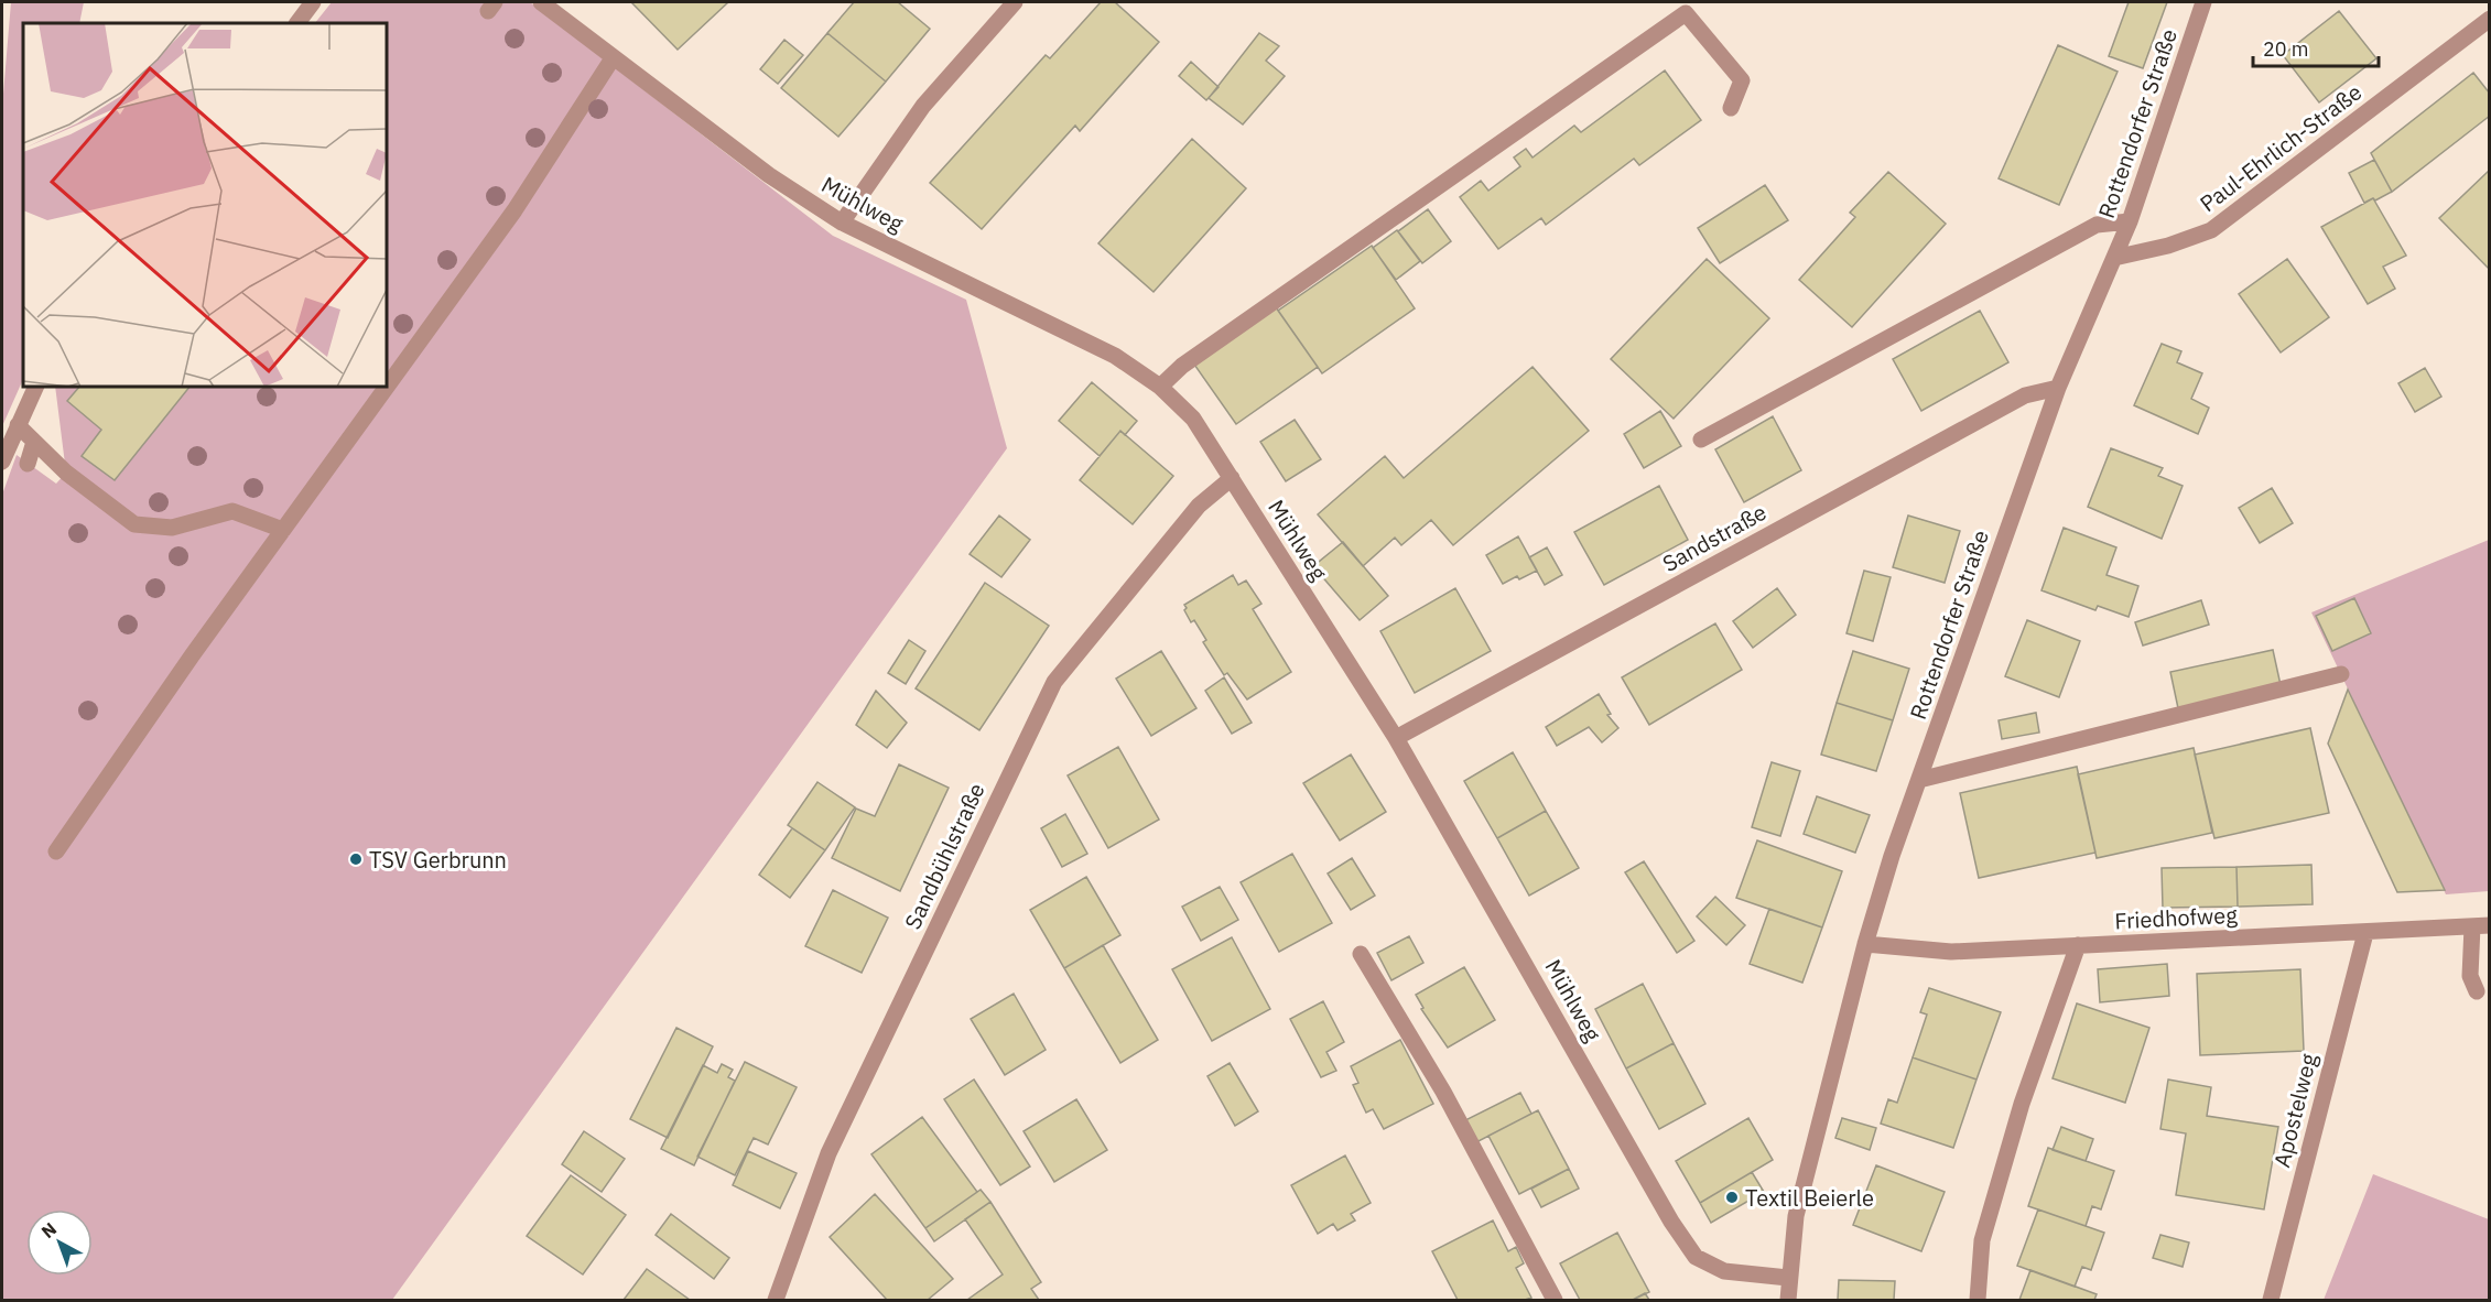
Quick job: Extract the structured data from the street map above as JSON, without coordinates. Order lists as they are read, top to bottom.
{
  "streets": {
    "street": [
      "Rottendorfer Straße",
      "Paul-Ehrlich-Straße",
      "Mühlweg",
      "Sandstraße",
      "Sandbühlstraße",
      "Friedhofweg",
      "Apostelweg"
    ]
  },
  "crossings": [
    ["Rottendorfer Straße", "Paul-Ehrlich-Straße"],
    ["Rottendorfer Straße", "Mühlweg"],
    ["Rottendorfer Straße", "Sandstraße"],
    ["Rottendorfer Straße", "Friedhofweg"],
    ["Mühlweg", "Sandstraße"],
    ["Mühlweg", "Sandbühlstraße"],
    ["Friedhofweg", "Apostelweg"]
  ],
  "places": ["TSV Gerbrunn", "Textil Beierle"],
  "scale_bar": "20 m",
  "north": "top left"
}
